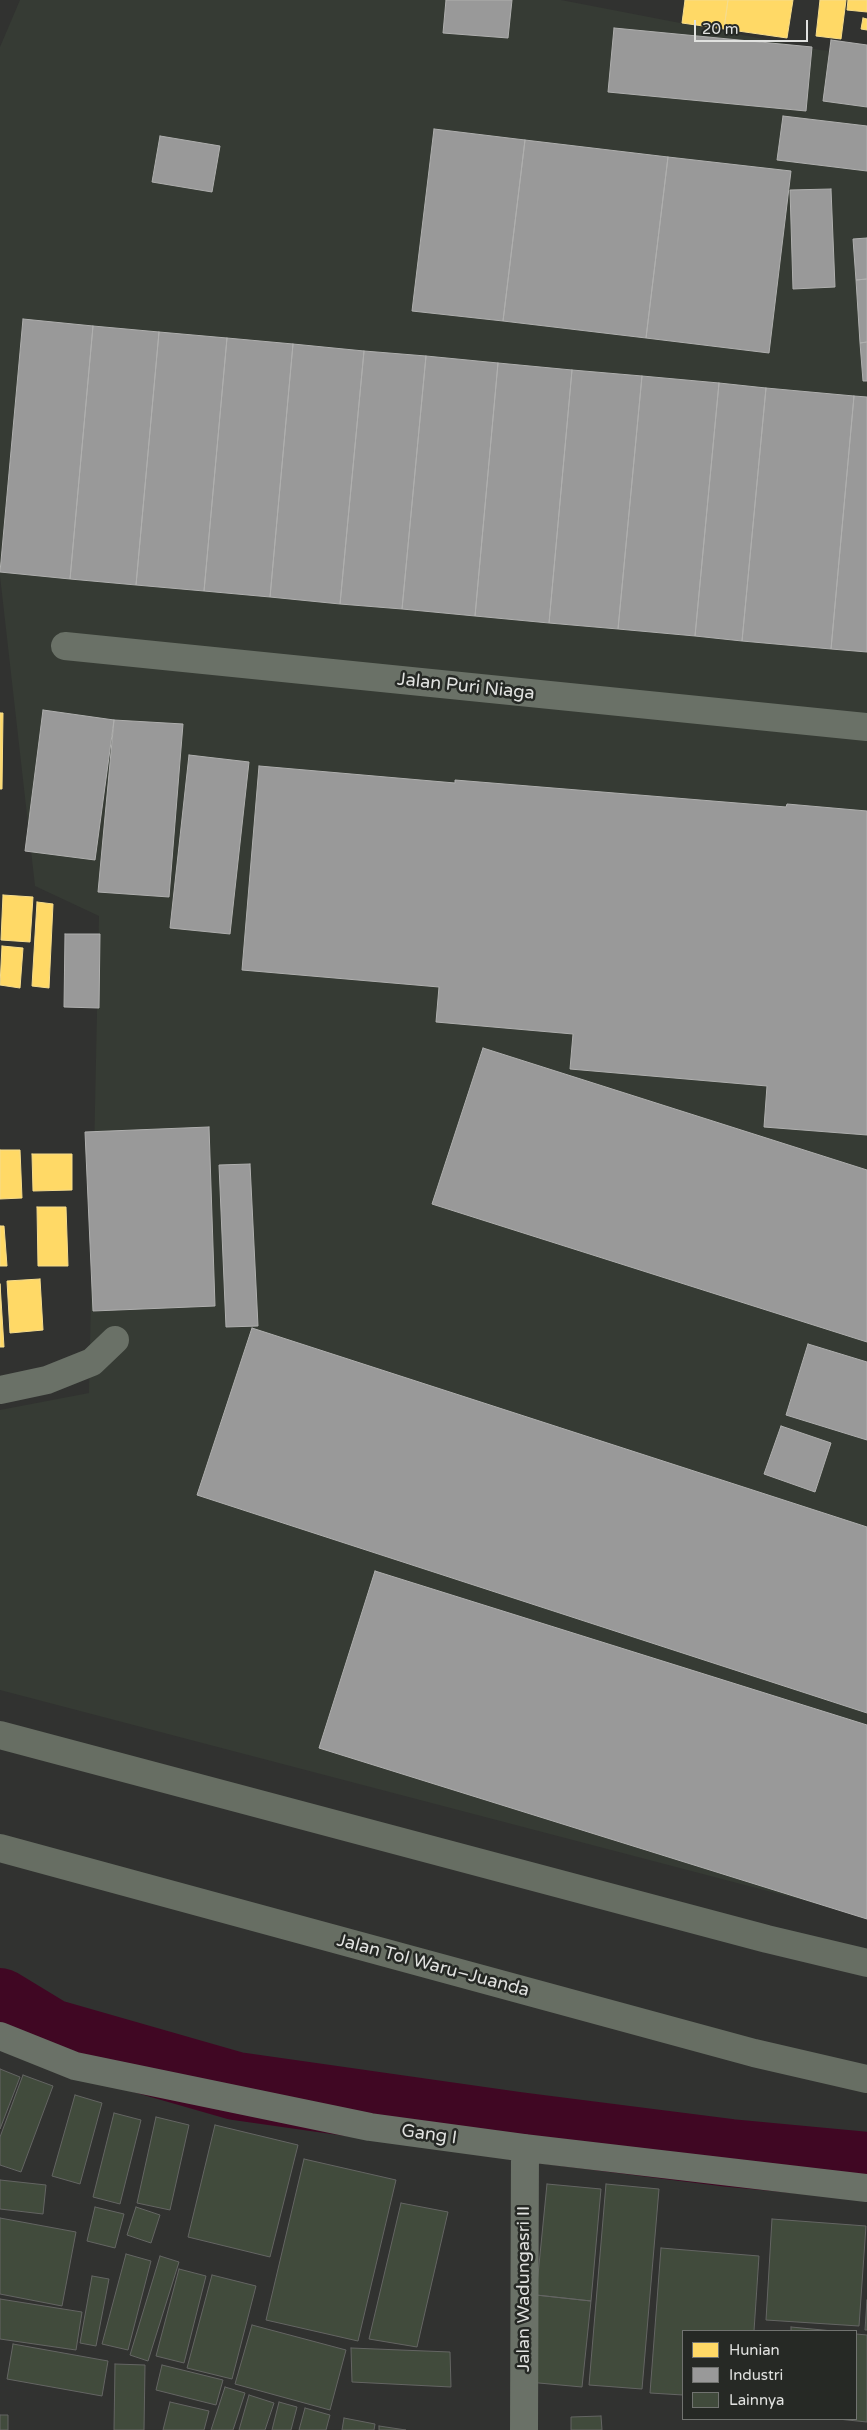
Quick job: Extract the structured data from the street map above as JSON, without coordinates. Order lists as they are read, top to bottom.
{
  "streets": {
    "highway": ["Jalan Tol Waru–Juanda"],
    "street": ["Jalan Puri Niaga", "Gang I", "Jalan Wadungasri II"]
  },
  "crossings": [
    ["Gang I", "Jalan Wadungasri II"]
  ],
  "legend": ["Hunian", "Industri", "Lainnya"],
  "scale_bar": "20 m"
}
